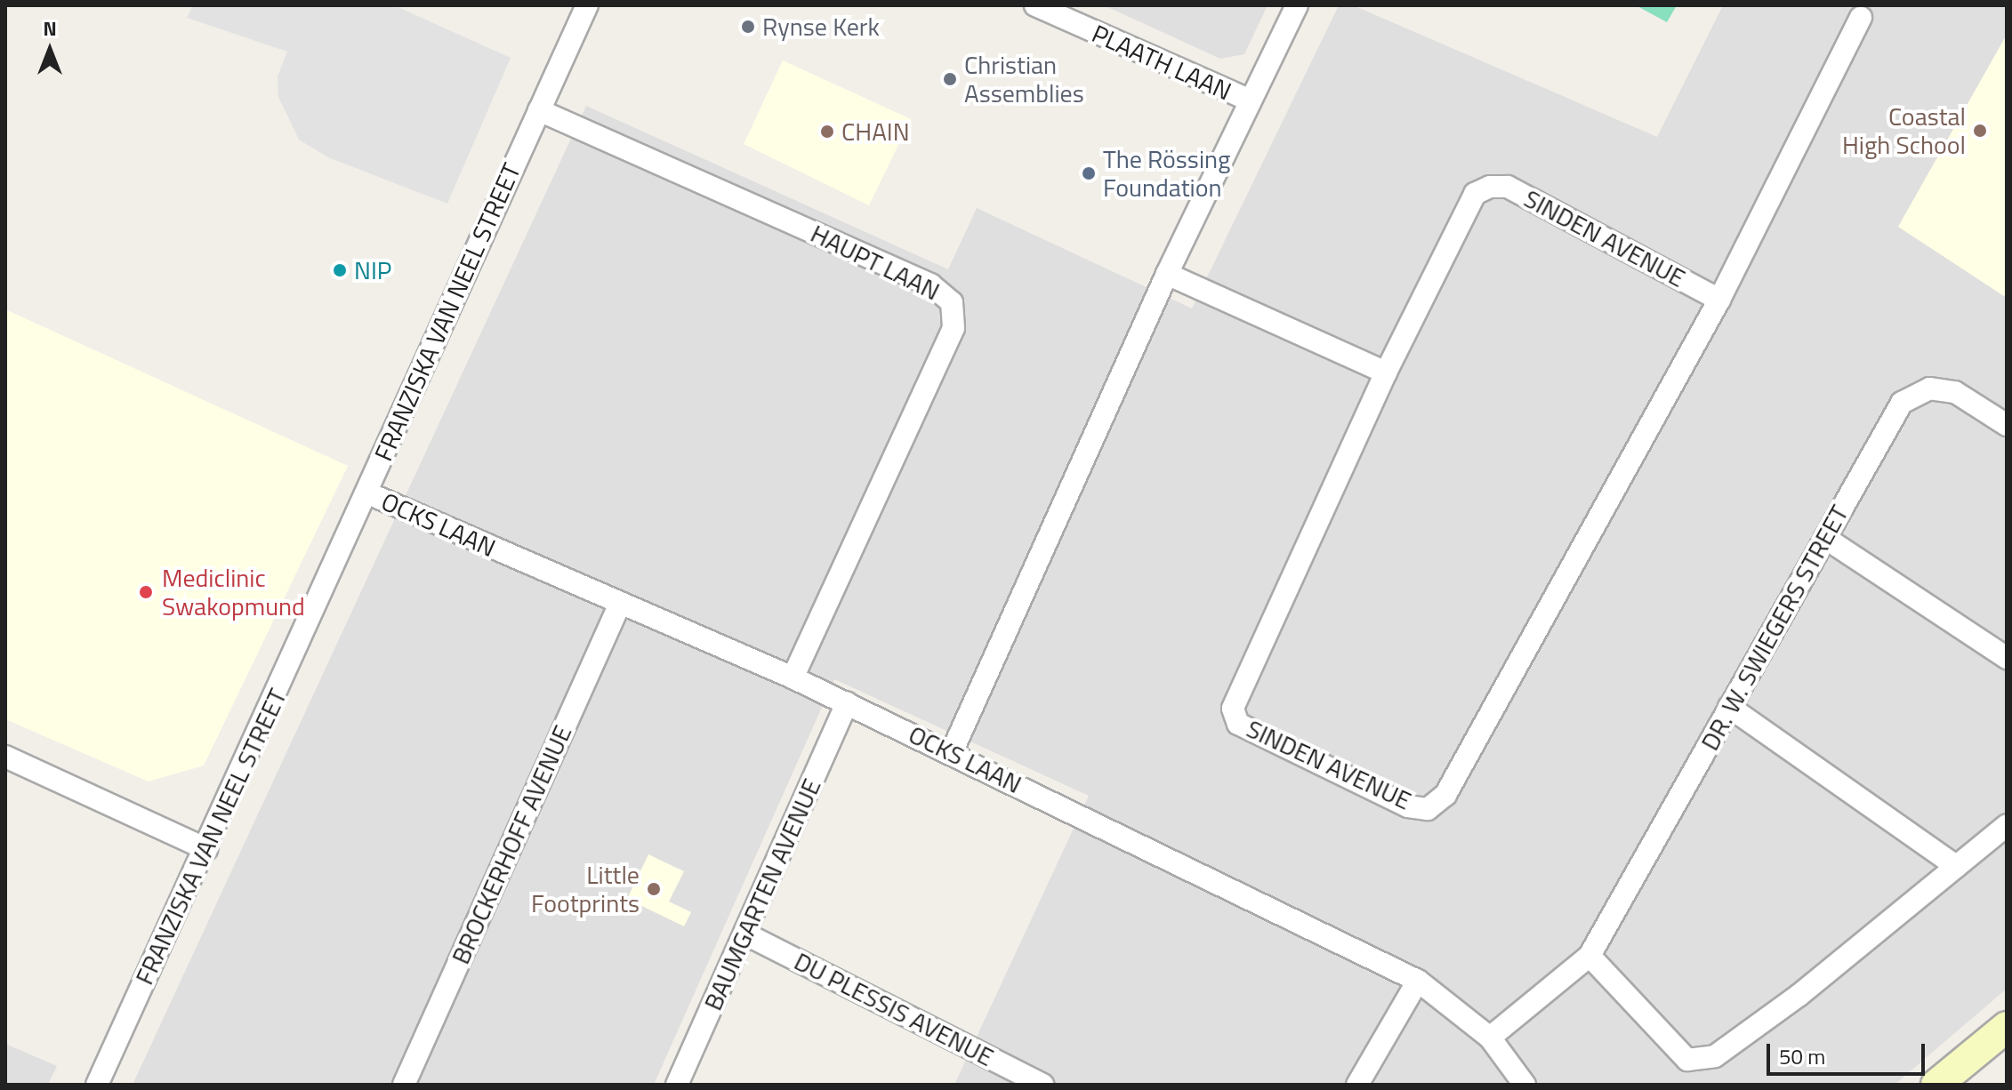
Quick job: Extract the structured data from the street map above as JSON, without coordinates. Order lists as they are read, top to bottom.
{
  "streets": {
    "street": [
      "PLAATH LAAN",
      "SINDEN AVENUE",
      "HAUPT LAAN",
      "FRANZISKA VAN NEEL STREET",
      "OCKS LAAN",
      "DR. W. SWIEGERS STREET",
      "BROCKERHOFF AVENUE",
      "BAUMGARTEN AVENUE",
      "DU PLESSIS AVENUE"
    ]
  },
  "crossings": [
    ["HAUPT LAAN", "FRANZISKA VAN NEEL STREET"],
    ["HAUPT LAAN", "OCKS LAAN"],
    ["FRANZISKA VAN NEEL STREET", "OCKS LAAN"],
    ["OCKS LAAN", "DR. W. SWIEGERS STREET"],
    ["OCKS LAAN", "BROCKERHOFF AVENUE"],
    ["OCKS LAAN", "BAUMGARTEN AVENUE"],
    ["BAUMGARTEN AVENUE", "DU PLESSIS AVENUE"]
  ],
  "places": [
    "Rynse Kerk",
    "Christian Assemblies",
    "Coastal High School",
    "CHAIN",
    "The Rössing Foundation",
    "NIP",
    "Mediclinic Swakopmund",
    "Little Footprints"
  ],
  "scale_bar": "50 m",
  "north": "top"
}
